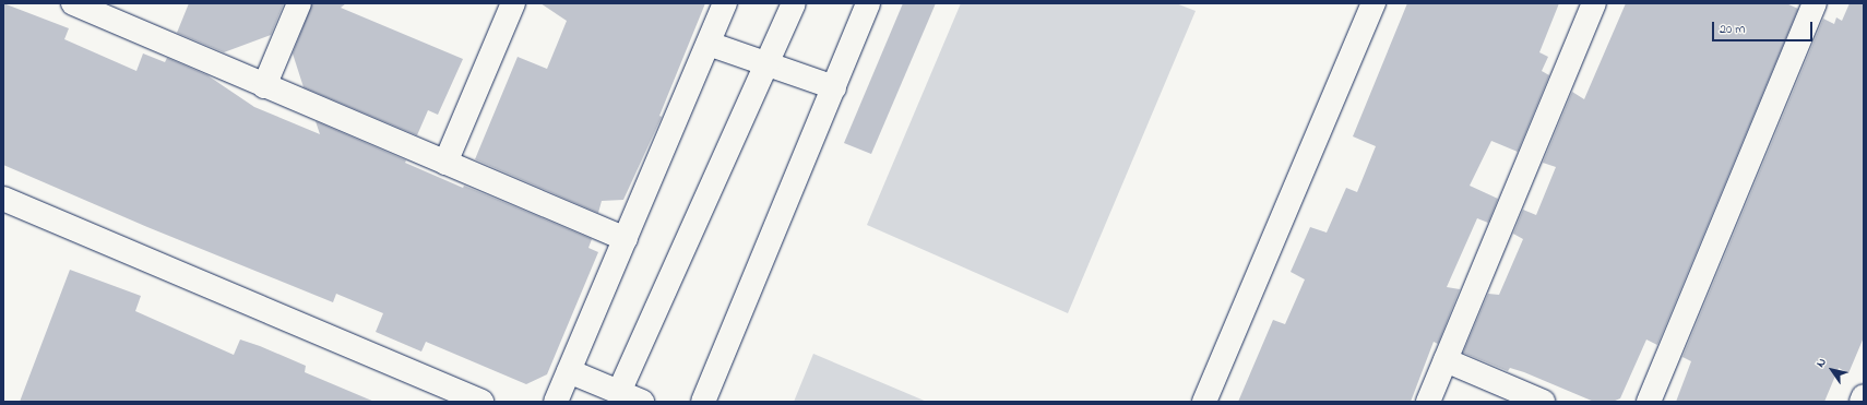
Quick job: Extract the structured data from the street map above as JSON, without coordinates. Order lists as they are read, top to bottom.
{
  "scale_bar": "20 m",
  "north": "top left"
}
